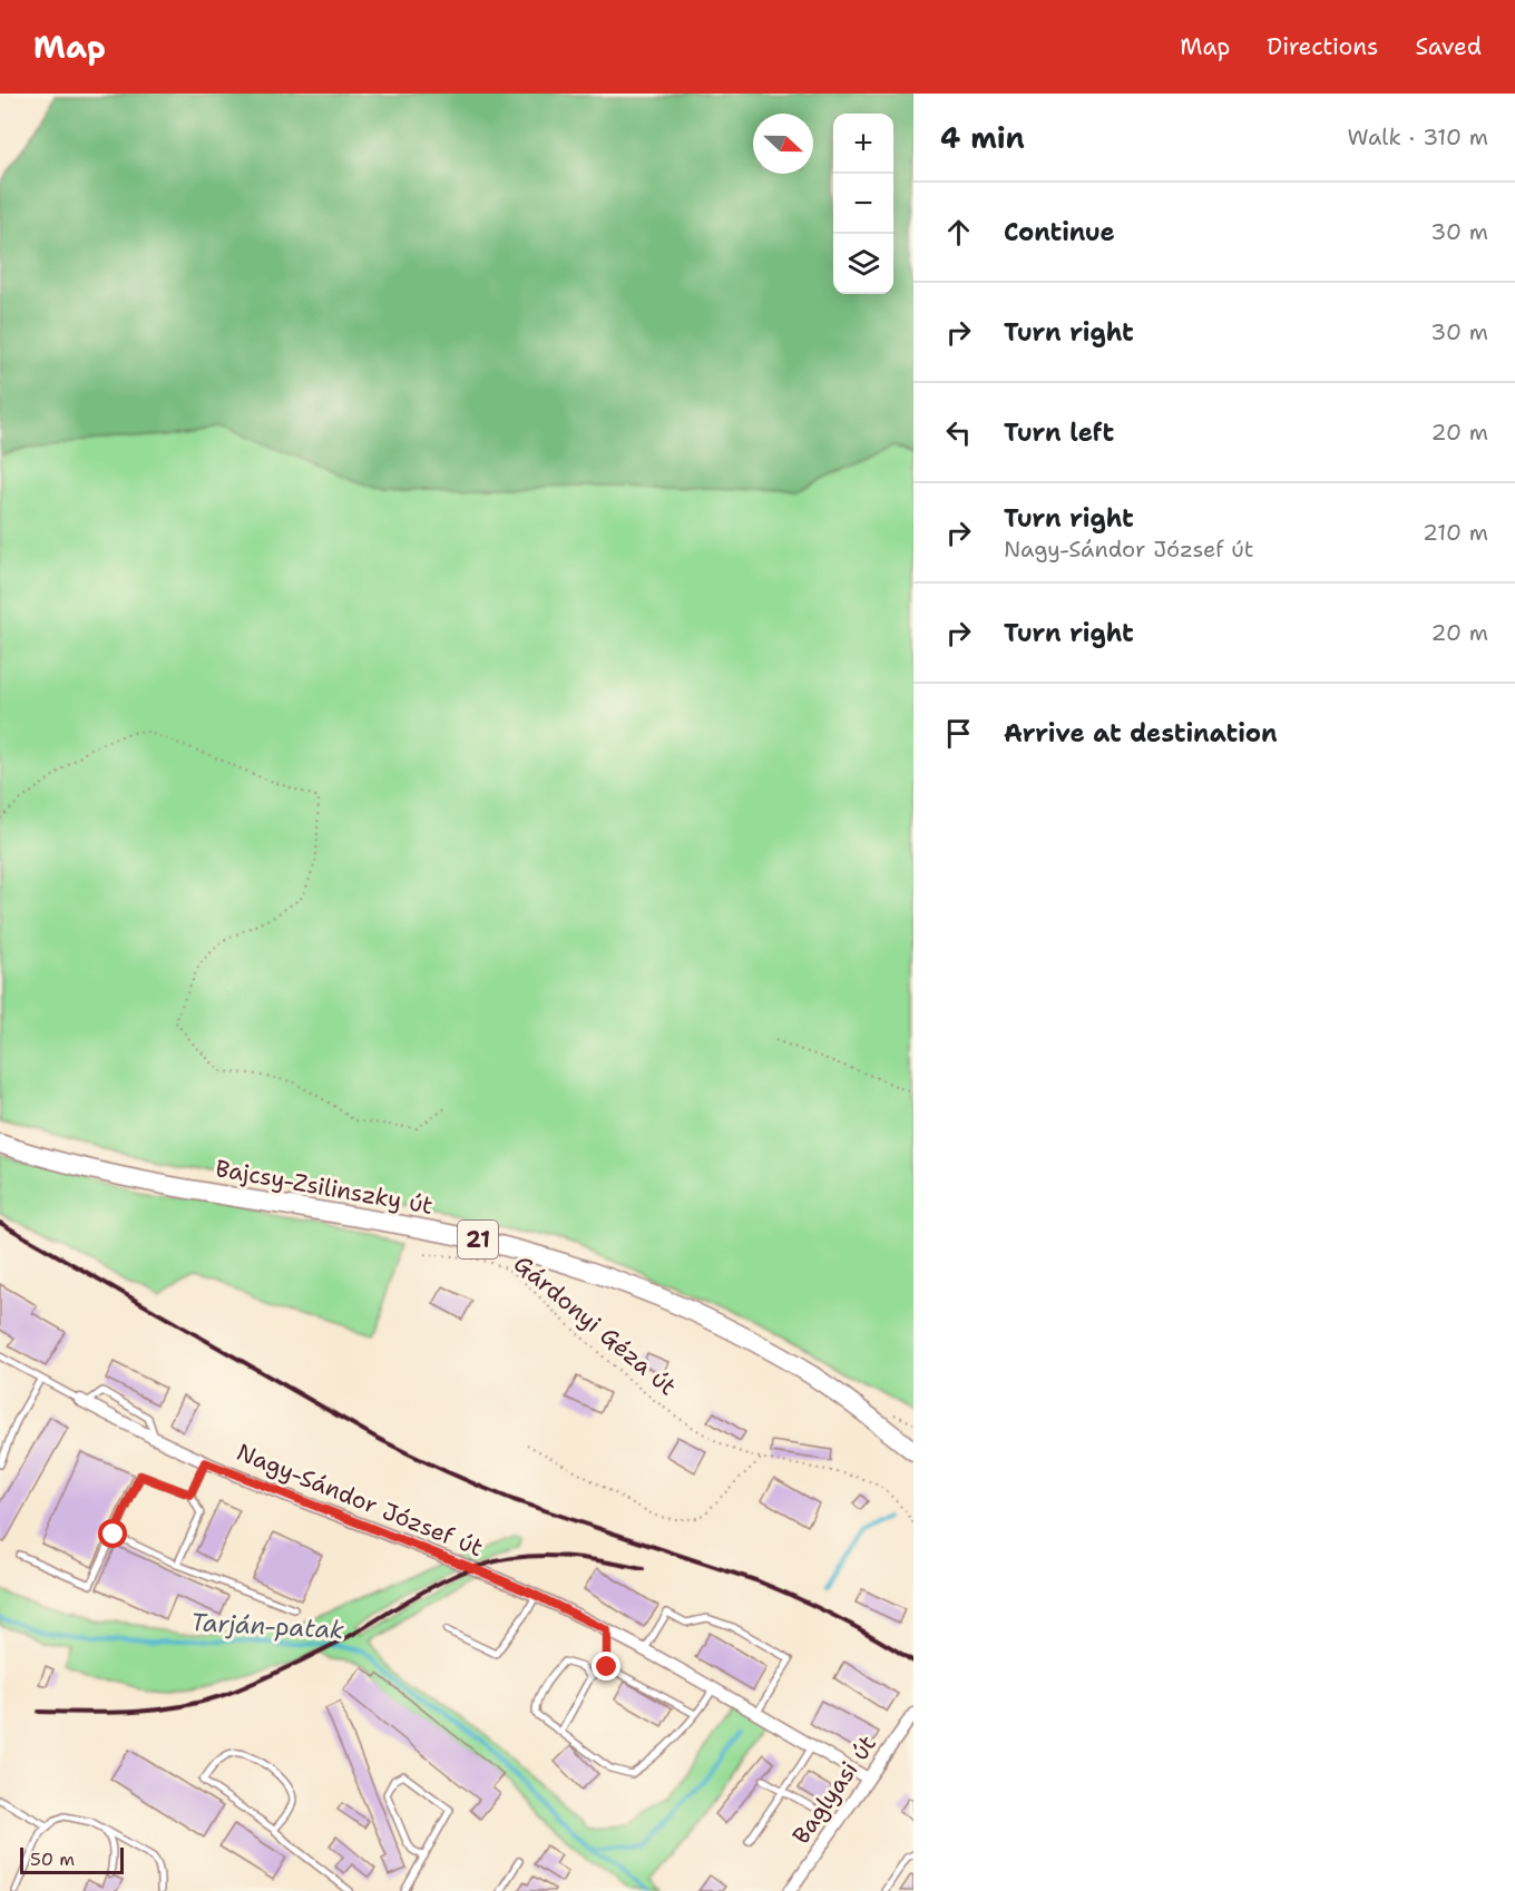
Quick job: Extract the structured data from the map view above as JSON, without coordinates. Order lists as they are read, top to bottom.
{
  "streets": {
    "main road": ["Bajcsy-Zsilinszky út", "21"],
    "street": ["Nagy-Sándor József út", "Baglyasi út"],
    "path": ["Gárdonyi Géza út"]
  },
  "crossings": [
    ["Nagy-Sándor József út", "Baglyasi út"]
  ],
  "water": ["Tarján-patak"],
  "scale_bar": "50 m",
  "north": "right",
  "page": {
    "header": "Map",
    "nav": ["Map", "Directions", "Saved"],
    "heading": ["4 min", "Walk · 310 m"],
    "map_buttons": ["+", "−"],
    "list": [
      ["Continue", "30 m"],
      ["Turn right", "30 m"],
      ["Turn left", "20 m"],
      ["Turn right", "Nagy-Sándor József út", "210 m"],
      ["Turn right", "20 m"],
      "Arrive at destination"
    ],
    "scale": "50 m"
  }
}
